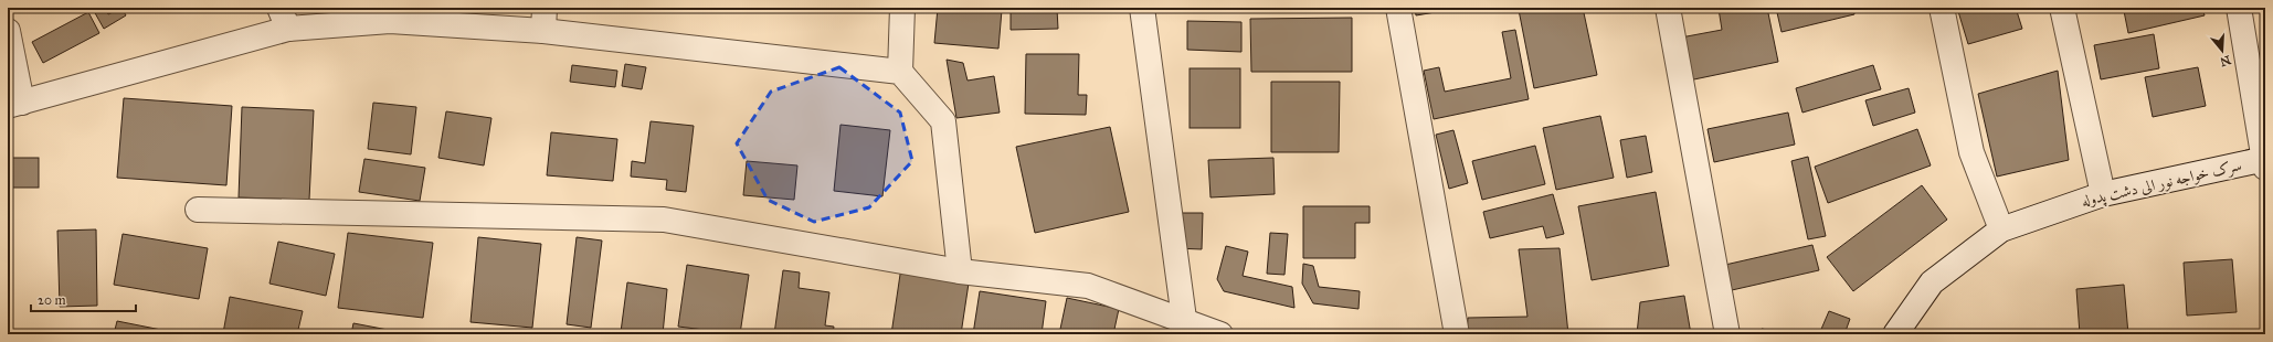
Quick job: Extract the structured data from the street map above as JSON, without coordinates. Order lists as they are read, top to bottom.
{
  "streets": {
    "street": ["سرک خواجه نور الی دشت پدوله"]
  },
  "scale_bar": "20 m",
  "north": "bottom"
}
